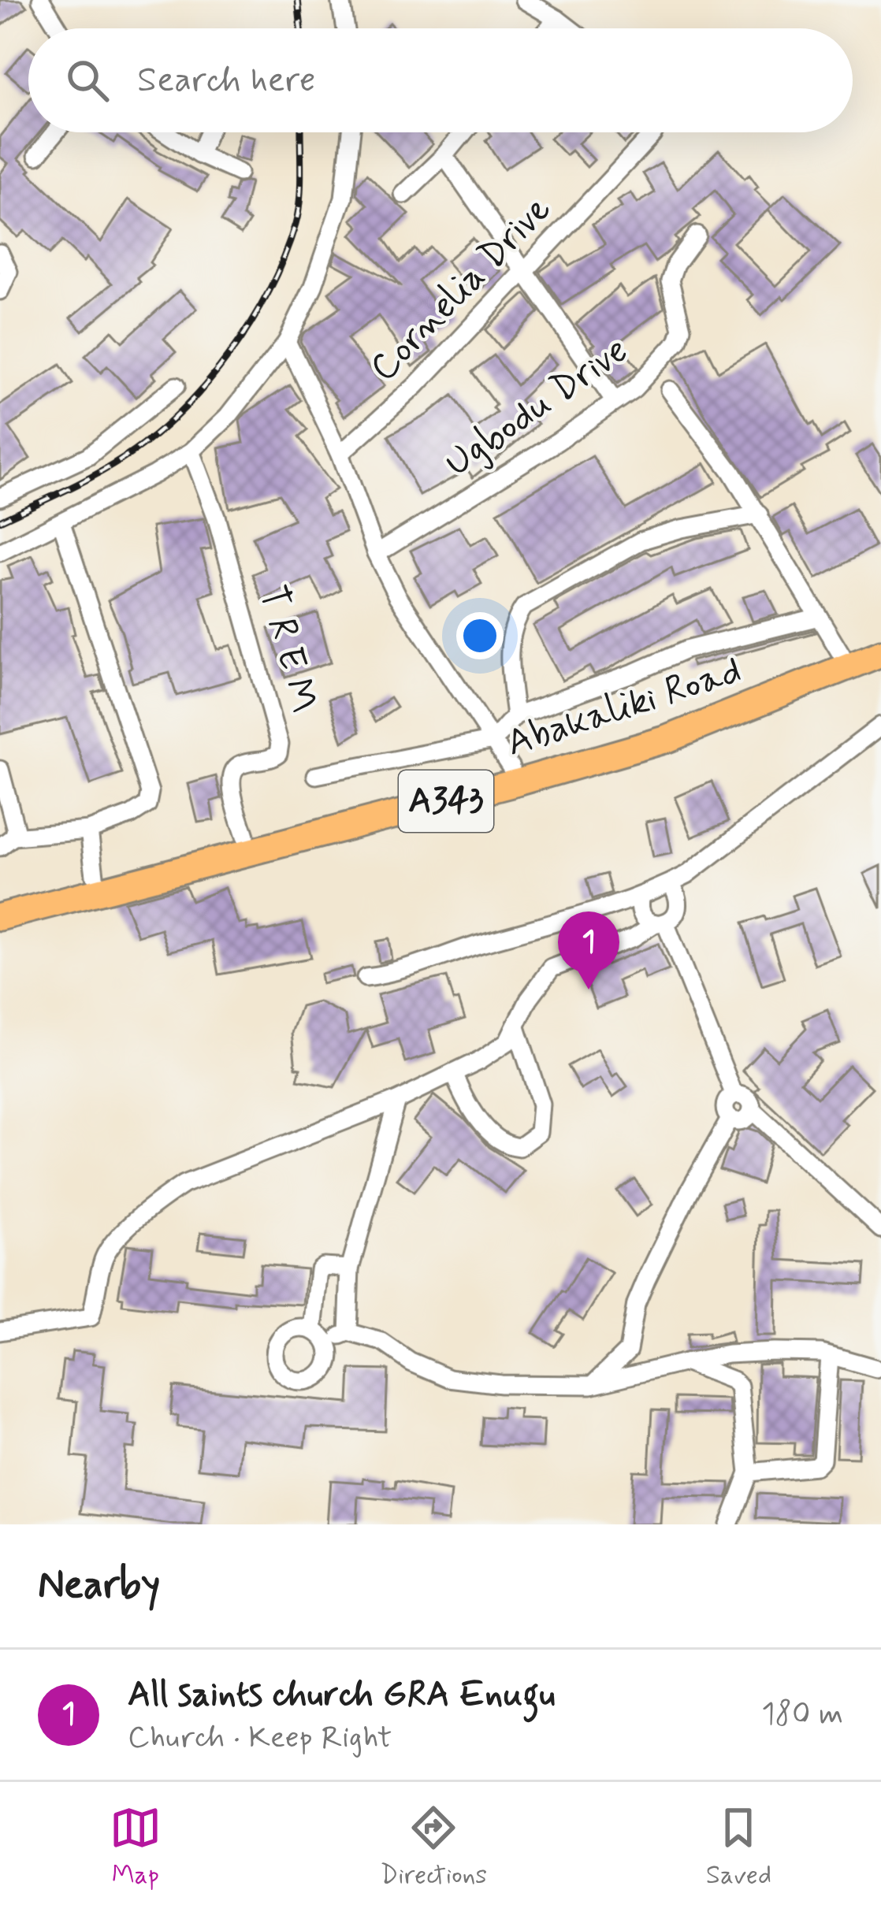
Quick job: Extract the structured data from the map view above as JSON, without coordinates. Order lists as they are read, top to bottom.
{
  "streets": {
    "highway": ["Abakaliki Road", "A343"],
    "street": ["Cornelia Drive", "Ugbodu Drive", "T R E M"]
  },
  "crossings": [
    ["T R E M", "Abakaliki Road"]
  ],
  "page": {
    "search": "Search here",
    "pins": "1",
    "heading": "Nearby",
    "list": [
      {
        "mark": "1",
        "name": "All saints church GRA Enugu",
        "note": "Church · Keep Right",
        "value": "180 m"
      }
    ],
    "nav": ["Map", "Directions", "Saved"]
  }
}
